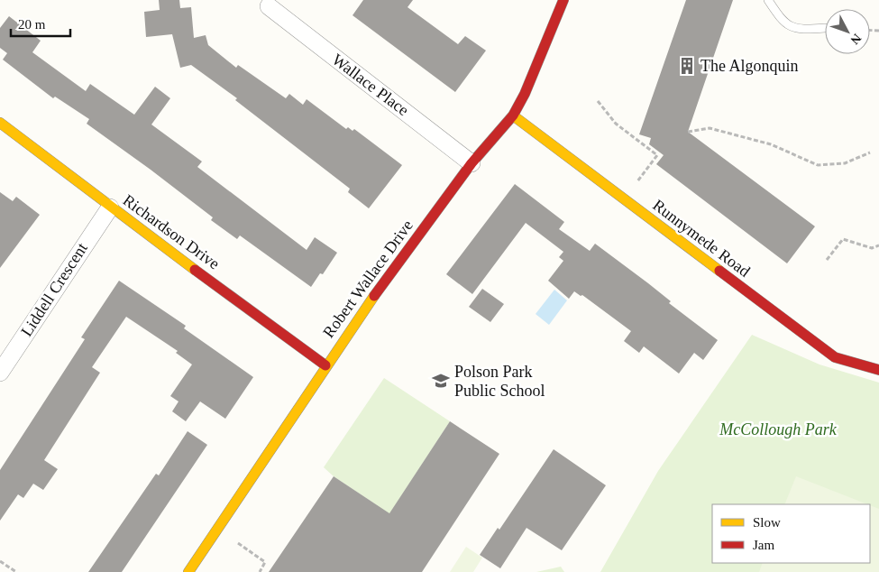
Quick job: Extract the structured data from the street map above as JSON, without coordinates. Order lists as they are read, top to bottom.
{
  "streets": {
    "street": [
      "Wallace Place",
      "Richardson Drive",
      "Runnymede Road",
      "Robert Wallace Drive",
      "Liddell Crescent"
    ]
  },
  "crossings": [
    ["Wallace Place", "Robert Wallace Drive"],
    ["Richardson Drive", "Robert Wallace Drive"],
    ["Richardson Drive", "Liddell Crescent"],
    ["Runnymede Road", "Robert Wallace Drive"]
  ],
  "parks": ["McCollough Park"],
  "places": {
    "building": ["The Algonquin"],
    "school or university": ["Polson Park Public School"]
  },
  "legend": ["Slow", "Jam"],
  "scale_bar": "20 m",
  "north": "bottom right"
}
